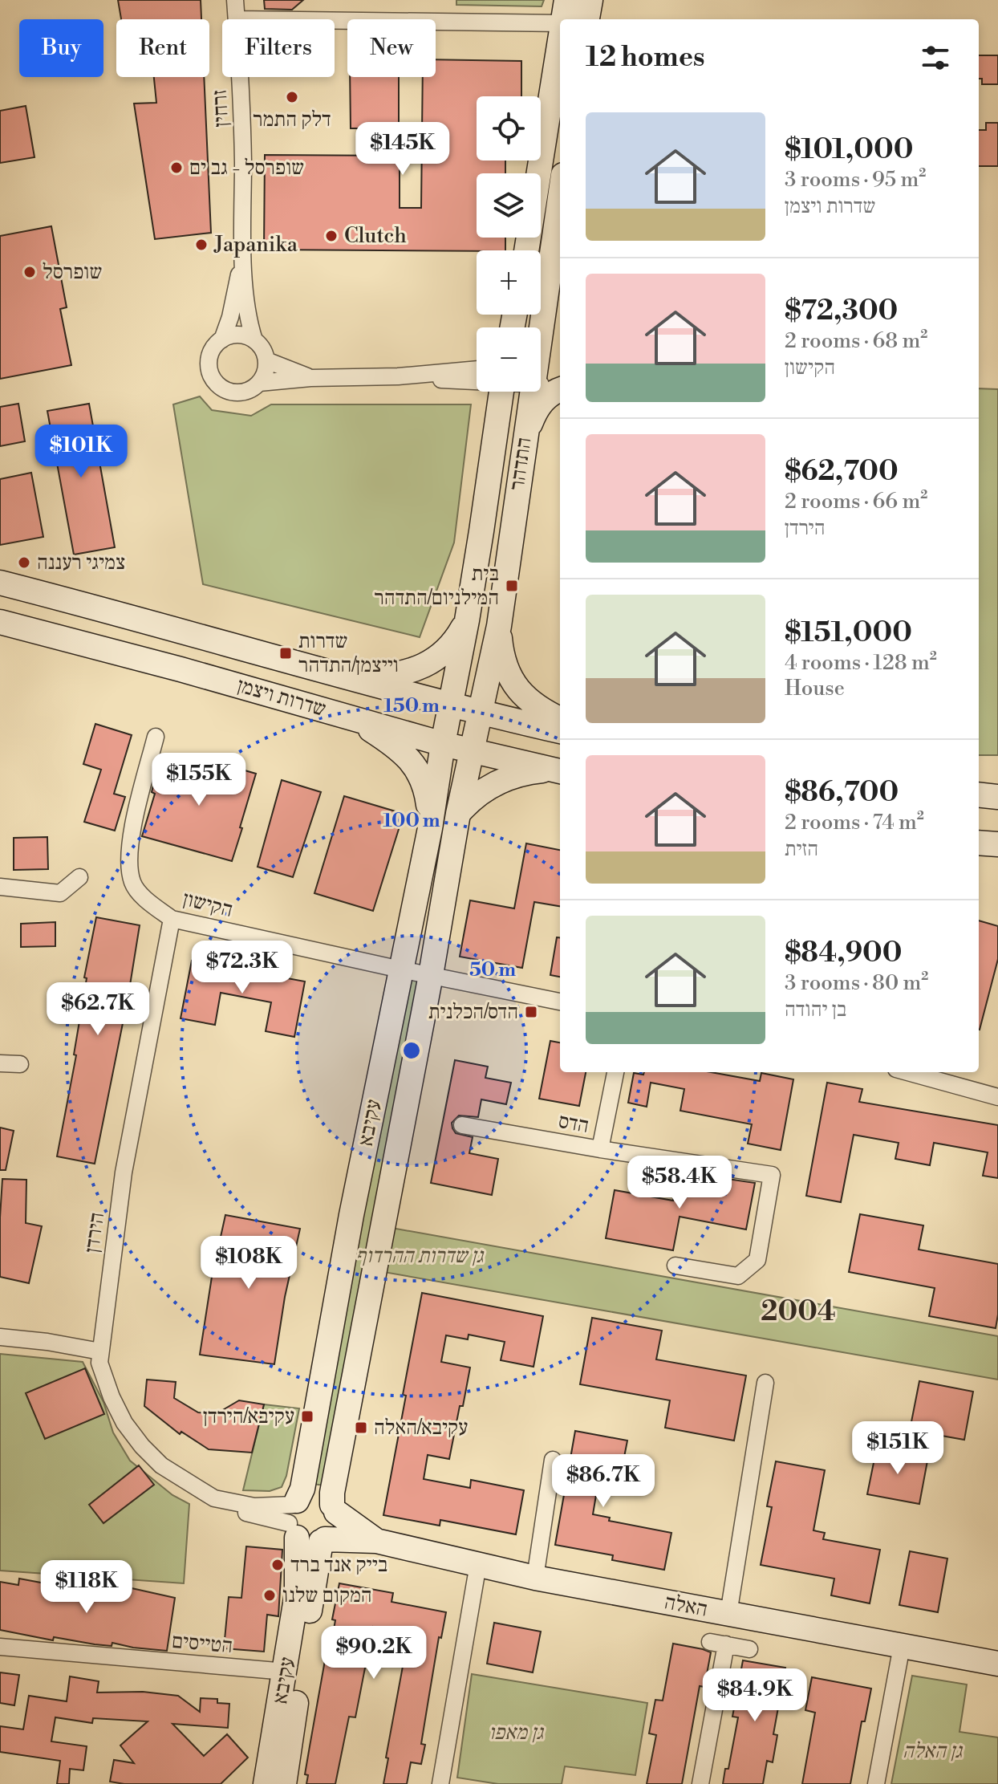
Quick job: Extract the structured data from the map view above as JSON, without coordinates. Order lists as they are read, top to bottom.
{
  "streets": {
    "street": [
      "זרחין",
      "התדהר",
      "שדרות ויצמן",
      "הקישון",
      "עקיבא",
      "הדס",
      "הירדן",
      "האלה",
      "הטייסים"
    ]
  },
  "crossings": [
    ["התדהר", "שדרות ויצמן"],
    ["התדהר", "עקיבא"],
    ["שדרות ויצמן", "עקיבא"],
    ["הקישון", "עקיבא"],
    ["הקישון", "הירדן"],
    ["עקיבא", "הירדן"],
    ["עקיבא", "האלה"],
    ["עקיבא", "הטייסים"],
    ["הירדן", "האלה"]
  ],
  "districts": ["2004"],
  "parks": ["גן שדרות ההרדוף", "גן מאפו", "גן האלה"],
  "places": {
    "other": [
      "דלק התמר",
      "שופרסל - גב ים",
      "Clutch",
      "Japanika",
      "שופרסל",
      "צמיגי רעננה",
      "בייק אנד ברד",
      "המקום שלנו"
    ],
    "transit": [
      "בית המילניום/התדהר",
      "שדרות וייצמן/התדהר",
      "הדס/הכלנית",
      "עקיבא/הירדן",
      "עקיבא/האלה"
    ]
  },
  "page": {
    "chip": [
      "Buy",
      "Rent",
      "Filters",
      "New"
    ],
    "heading": "12 homes",
    "map_buttons": ["+", "−"],
    "list": [
      {
        "name": "$101,000",
        "note": "3 rooms · 95 m² · שדרות ויצמן"
      },
      {
        "name": "$72,300",
        "note": "2 rooms · 68 m² · הקישון"
      },
      {
        "name": "$62,700",
        "note": "2 rooms · 66 m² · הירדן"
      },
      {
        "name": "$151,000",
        "note": "4 rooms · 128 m² · House"
      },
      {
        "name": "$86,700",
        "note": "2 rooms · 74 m² · הזית"
      },
      {
        "name": "$84,900",
        "note": "3 rooms · 80 m² · בן יהודה"
      }
    ],
    "price": [
      "$145K",
      "$101K",
      "$155K",
      "$72.3K",
      "$62.7K",
      "$58.4K",
      "$108K",
      "$151K",
      "$86.7K",
      "$118K",
      "$90.2K",
      "$84.9K"
    ]
  },
  "rings": ["150 m", "100 m", "50 m"]
}
